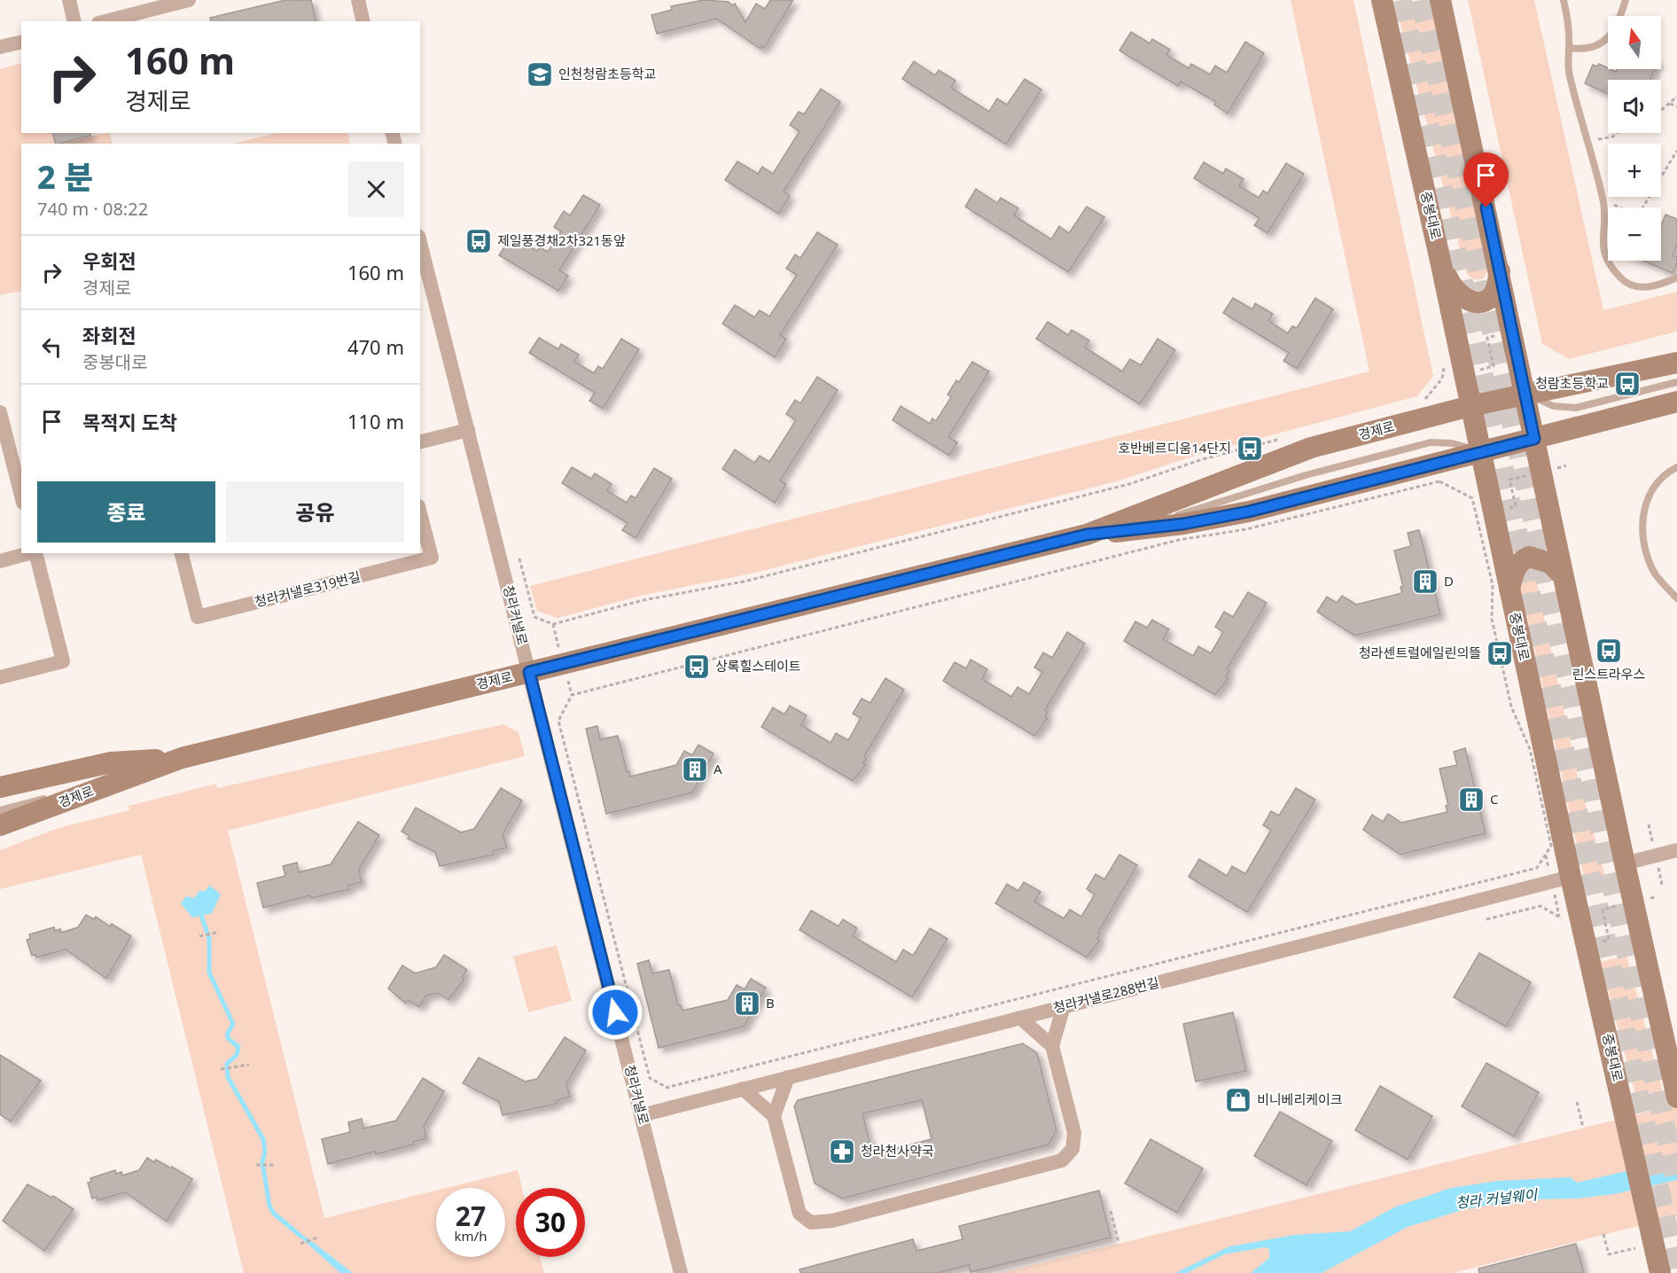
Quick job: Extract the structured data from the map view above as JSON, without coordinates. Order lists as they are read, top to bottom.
{
  "streets": {
    "main road": ["중봉대로", "경제로"],
    "street": ["청라커낼로319번길", "청라커낼로", "청라커낼로288번길"]
  },
  "crossings": [
    ["중봉대로", "경제로"],
    ["중봉대로", "청라커낼로288번길"],
    ["경제로", "청라커낼로"],
    ["청라커낼로", "청라커낼로288번길"]
  ],
  "water": ["청라 커널웨이"],
  "places": {
    "school or university": ["인천청람초등학교"],
    "bus stop": [
      "제일풍경채2차321동앞",
      "청람초등학교",
      "호반베르디움14단지",
      "린스트라우스",
      "청라센트럴에일린의뜰",
      "상록힐스테이트"
    ],
    "building": [
      "D",
      "A",
      "C",
      "B"
    ],
    "shop": ["비니베리케이크"],
    "pharmacy": ["청라천사약국"]
  },
  "north": "top",
  "page": {
    "map_buttons": ["+", "−"],
    "turn": ["160 m", "경제로"],
    "heading": ["2 분", "740 m · 08:22"],
    "list": [
      {
        "name": "우회전",
        "note": "경제로",
        "value": "160 m"
      },
      {
        "name": "좌회전",
        "note": "중봉대로",
        "value": "470 m"
      },
      {
        "name": "목적지 도착",
        "value": "110 m"
      }
    ],
    "buttons": ["종료", "공유"],
    "speed": "27 km/h",
    "limit": "30"
  }
}
